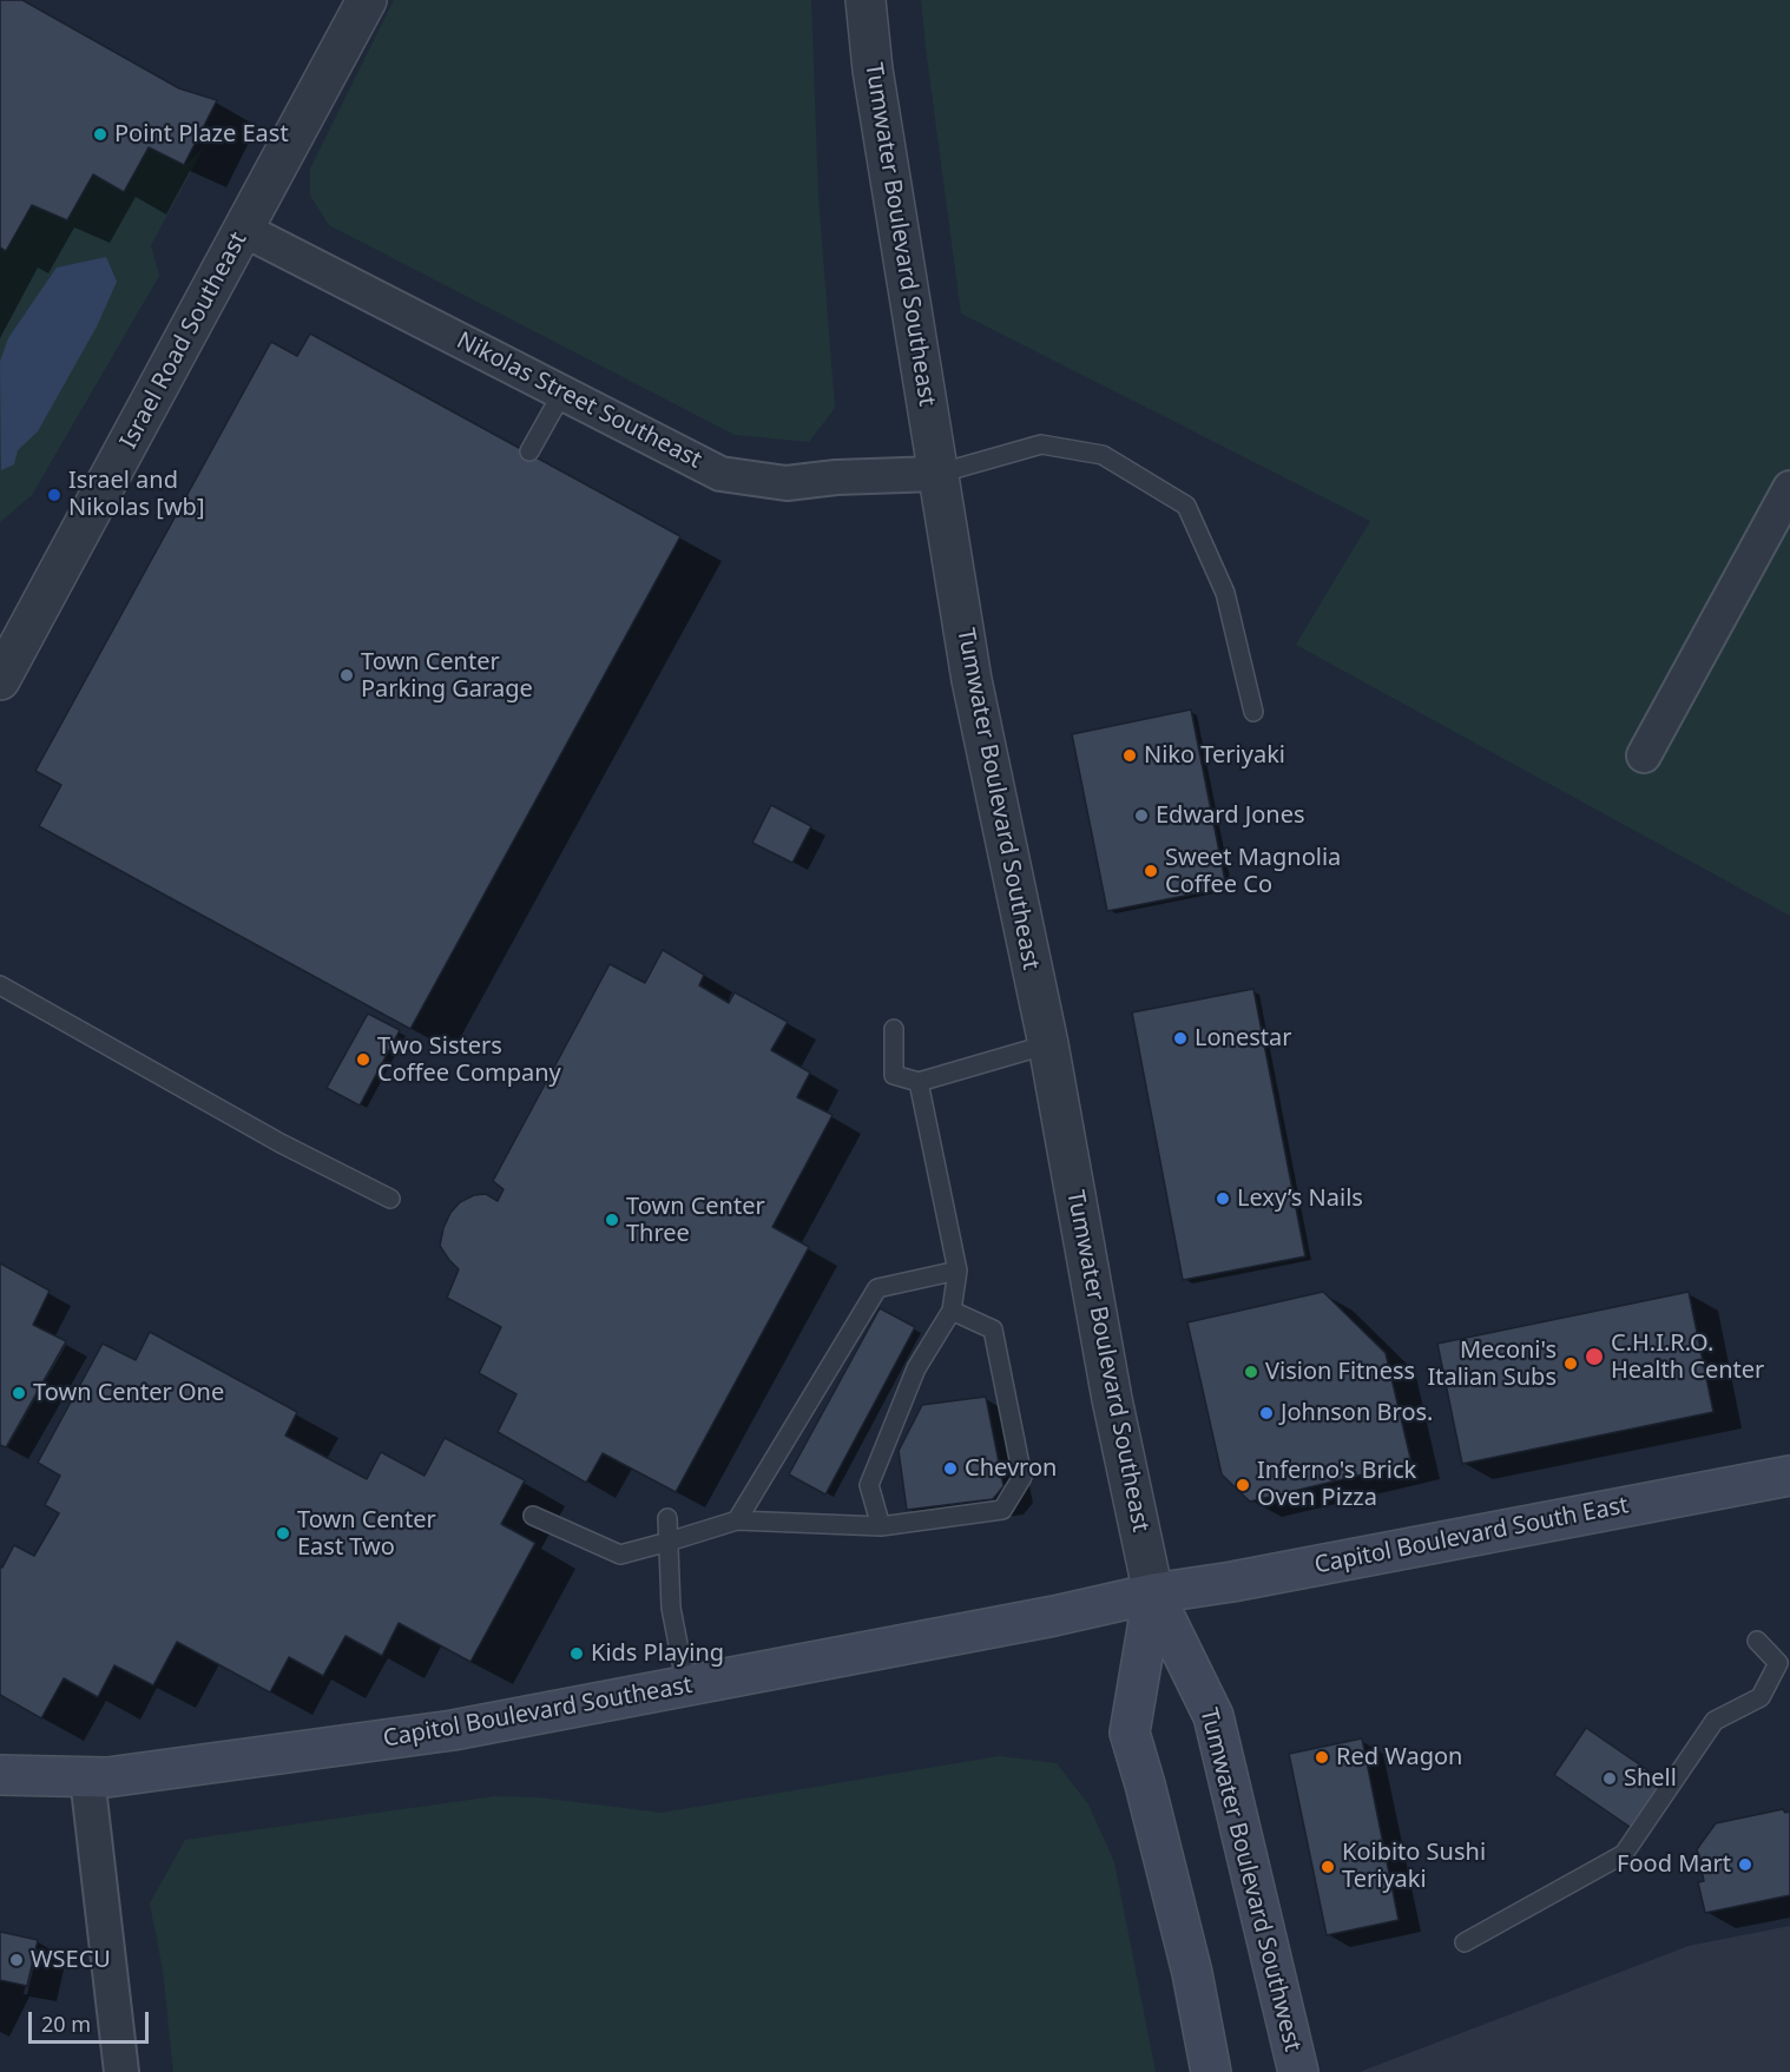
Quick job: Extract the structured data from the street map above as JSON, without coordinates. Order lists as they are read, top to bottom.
{
  "streets": {
    "main road": ["Capitol Boulevard South East", "Capitol Boulevard Southeast", "Tumwater Boulevard Southwest"],
    "street": ["Tumwater Boulevard Southeast", "Israel Road Southeast", "Nikolas Street Southeast"]
  },
  "crossings": [
    ["Tumwater Boulevard Southeast", "Nikolas Street Southeast"],
    ["Tumwater Boulevard Southeast", "Capitol Boulevard South East"],
    ["Tumwater Boulevard Southeast", "Capitol Boulevard Southeast"],
    ["Tumwater Boulevard Southeast", "Tumwater Boulevard Southwest"],
    ["Israel Road Southeast", "Nikolas Street Southeast"],
    ["Capitol Boulevard South East", "Capitol Boulevard Southeast"],
    ["Capitol Boulevard South East", "Tumwater Boulevard Southwest"],
    ["Capitol Boulevard Southeast", "Tumwater Boulevard Southwest"]
  ],
  "places": [
    "Point Plaze East",
    "Israel and Nikolas [wb]",
    "Town Center Parking Garage",
    "Niko Teriyaki",
    "Edward Jones",
    "Sweet Magnolia Coffee Co",
    "Lonestar",
    "Two Sisters Coffee Company",
    "Lexy’s Nails",
    "Town Center Three",
    "C.H.I.R.O. Health Center",
    "Meconi's Italian Subs",
    "Vision Fitness",
    "Town Center One",
    "Johnson Bros.",
    "Chevron",
    "Inferno's Brick Oven Pizza",
    "Town Center East Two",
    "Kids Playing",
    "Red Wagon",
    "Shell",
    "Food Mart",
    "Koibito Sushi Teriyaki",
    "WSECU"
  ],
  "scale_bar": "20 m"
}
